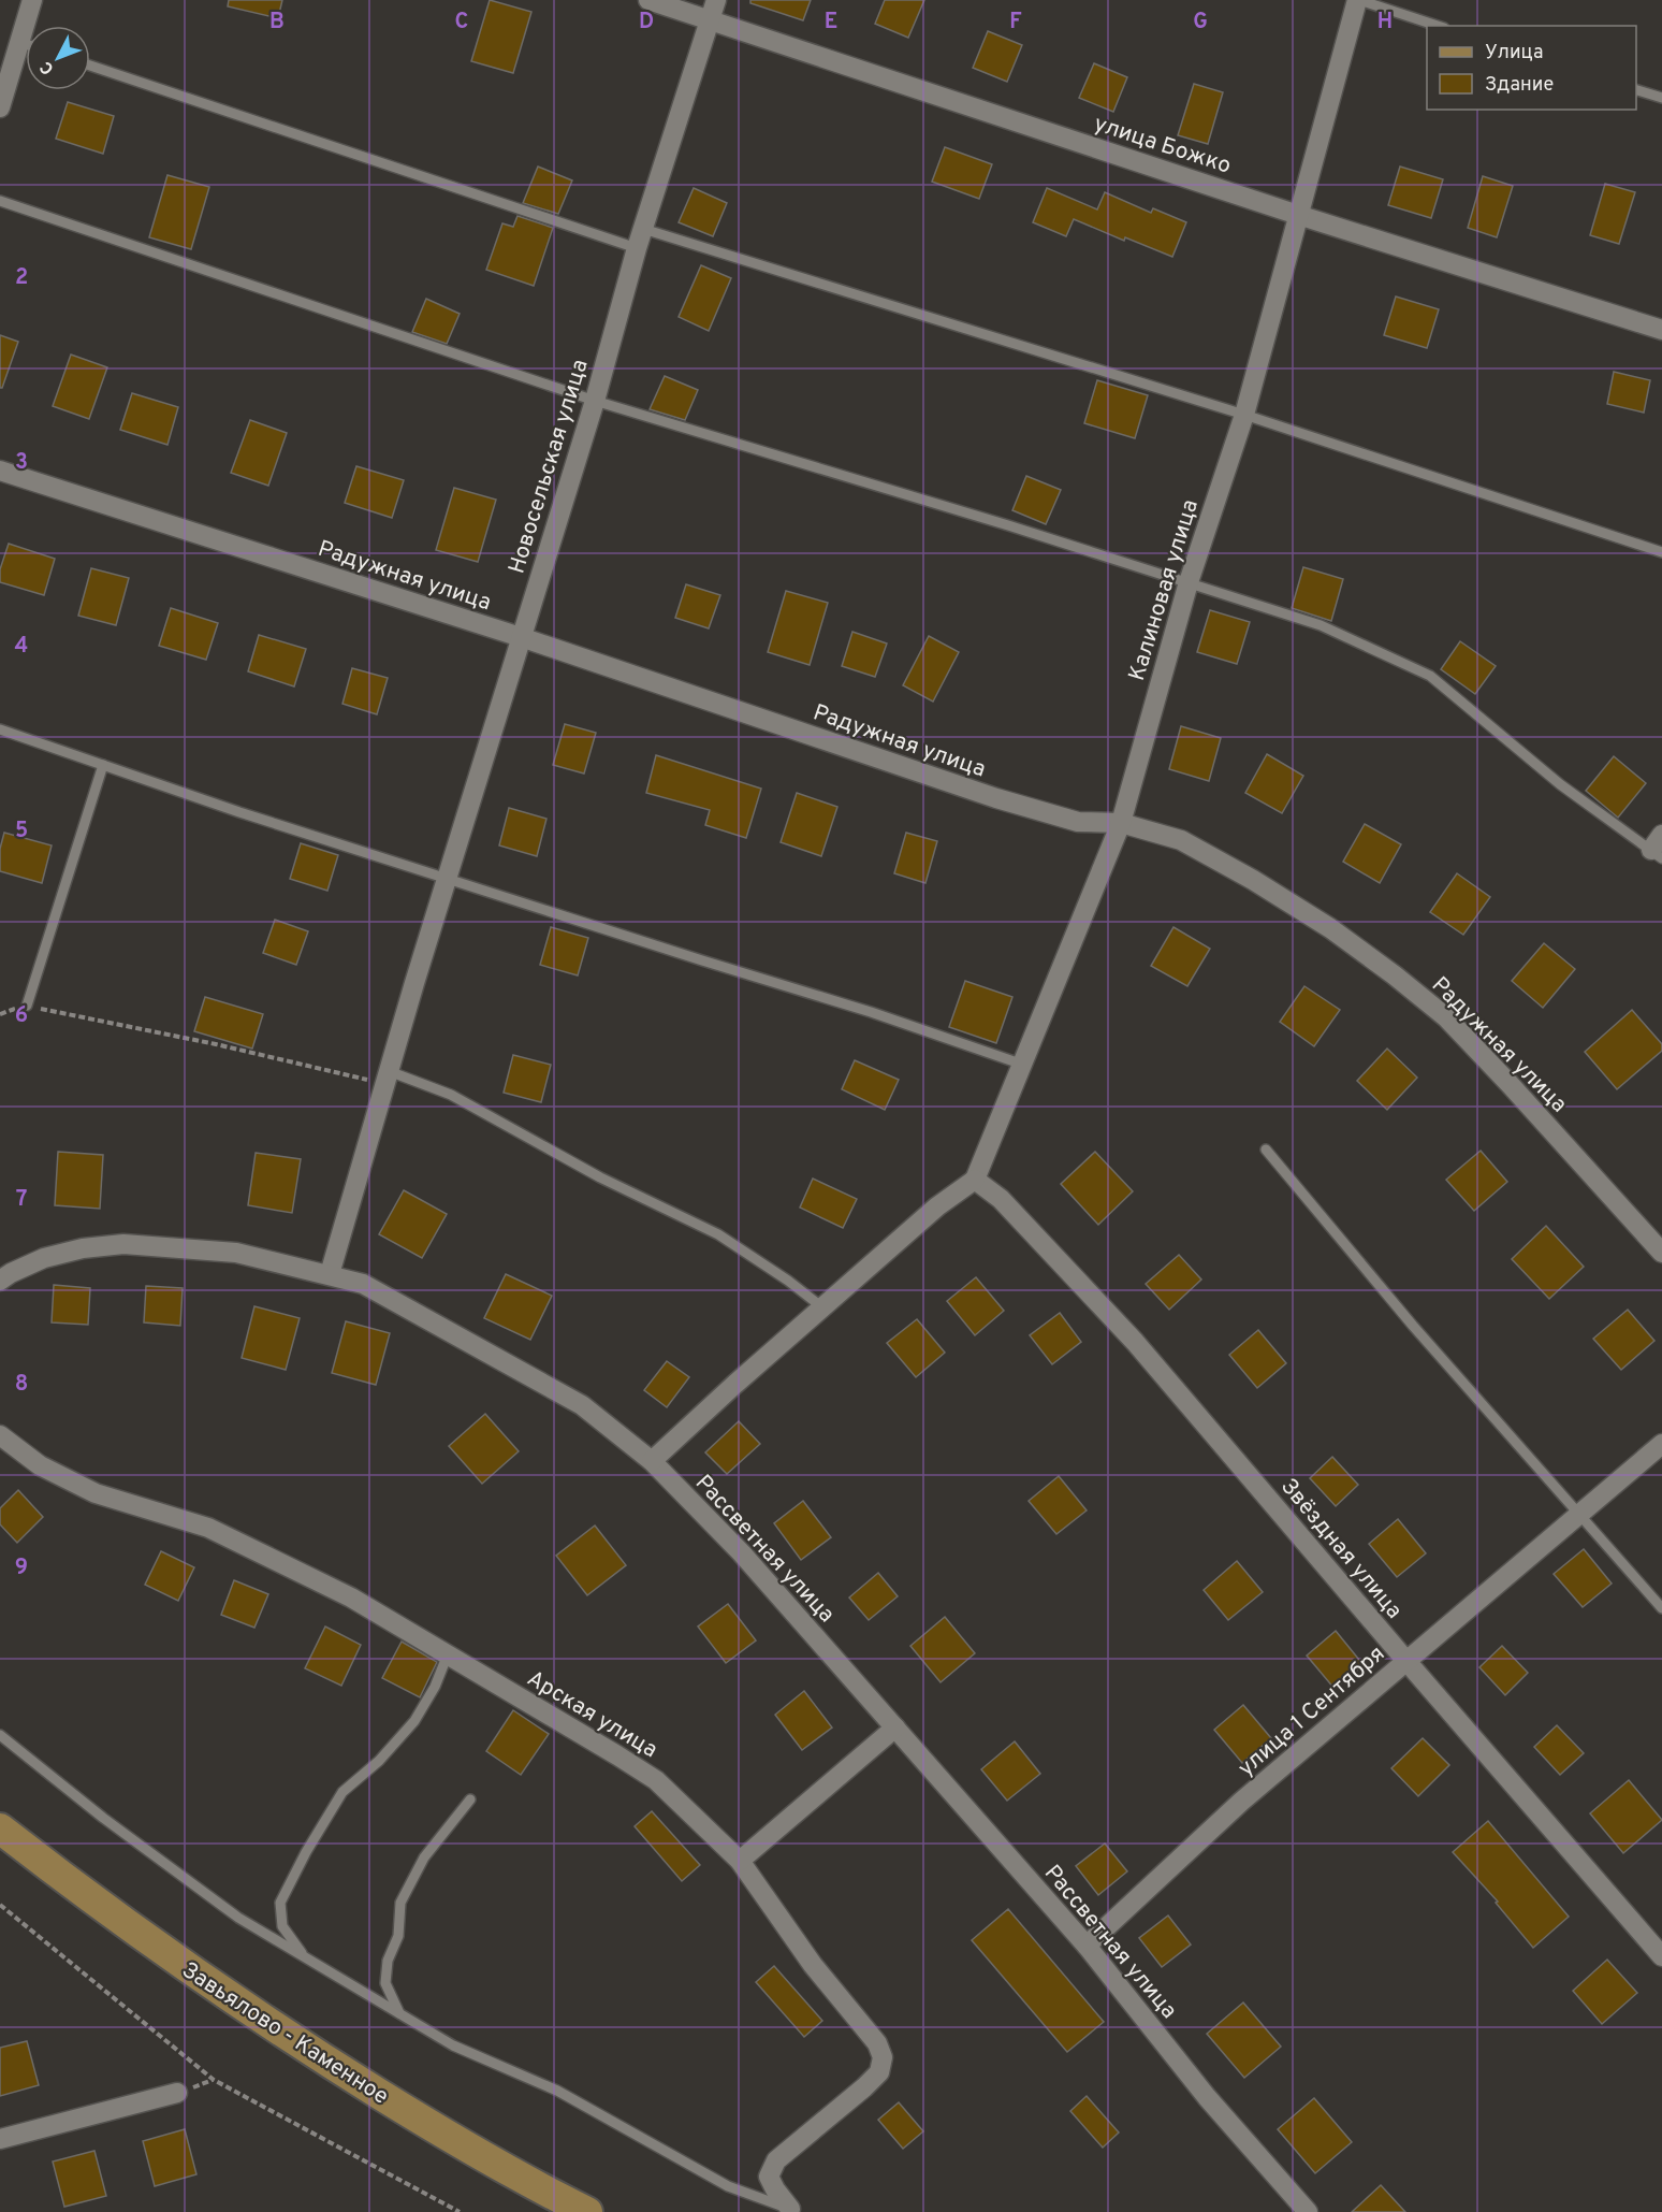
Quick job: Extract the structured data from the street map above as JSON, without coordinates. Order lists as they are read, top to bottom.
{
  "streets": {
    "main road": ["Завьялово - Каменное"],
    "street": [
      "улица Божко",
      "Новосельская улица",
      "Радужная улица",
      "Калиновая улица",
      "Рассветная улица",
      "Звёздная улица",
      "улица 1 Сентября",
      "Арская улица"
    ]
  },
  "crossings": [
    ["улица Божко", "Новосельская улица"],
    ["улица Божко", "Калиновая улица"],
    ["Новосельская улица", "Радужная улица"],
    ["Новосельская улица", "Рассветная улица"],
    ["Радужная улица", "Калиновая улица"],
    ["Калиновая улица", "Звёздная улица"],
    ["Рассветная улица", "улица 1 Сентября"],
    ["Звёздная улица", "улица 1 Сентября"]
  ],
  "legend": ["Улица", "Здание"],
  "north": "bottom left",
  "grid": {
    "columns": [
      "B",
      "C",
      "D",
      "E",
      "F",
      "G",
      "H"
    ],
    "rows": [
      "2",
      "3",
      "4",
      "5",
      "6",
      "7",
      "8",
      "9"
    ]
  }
}
